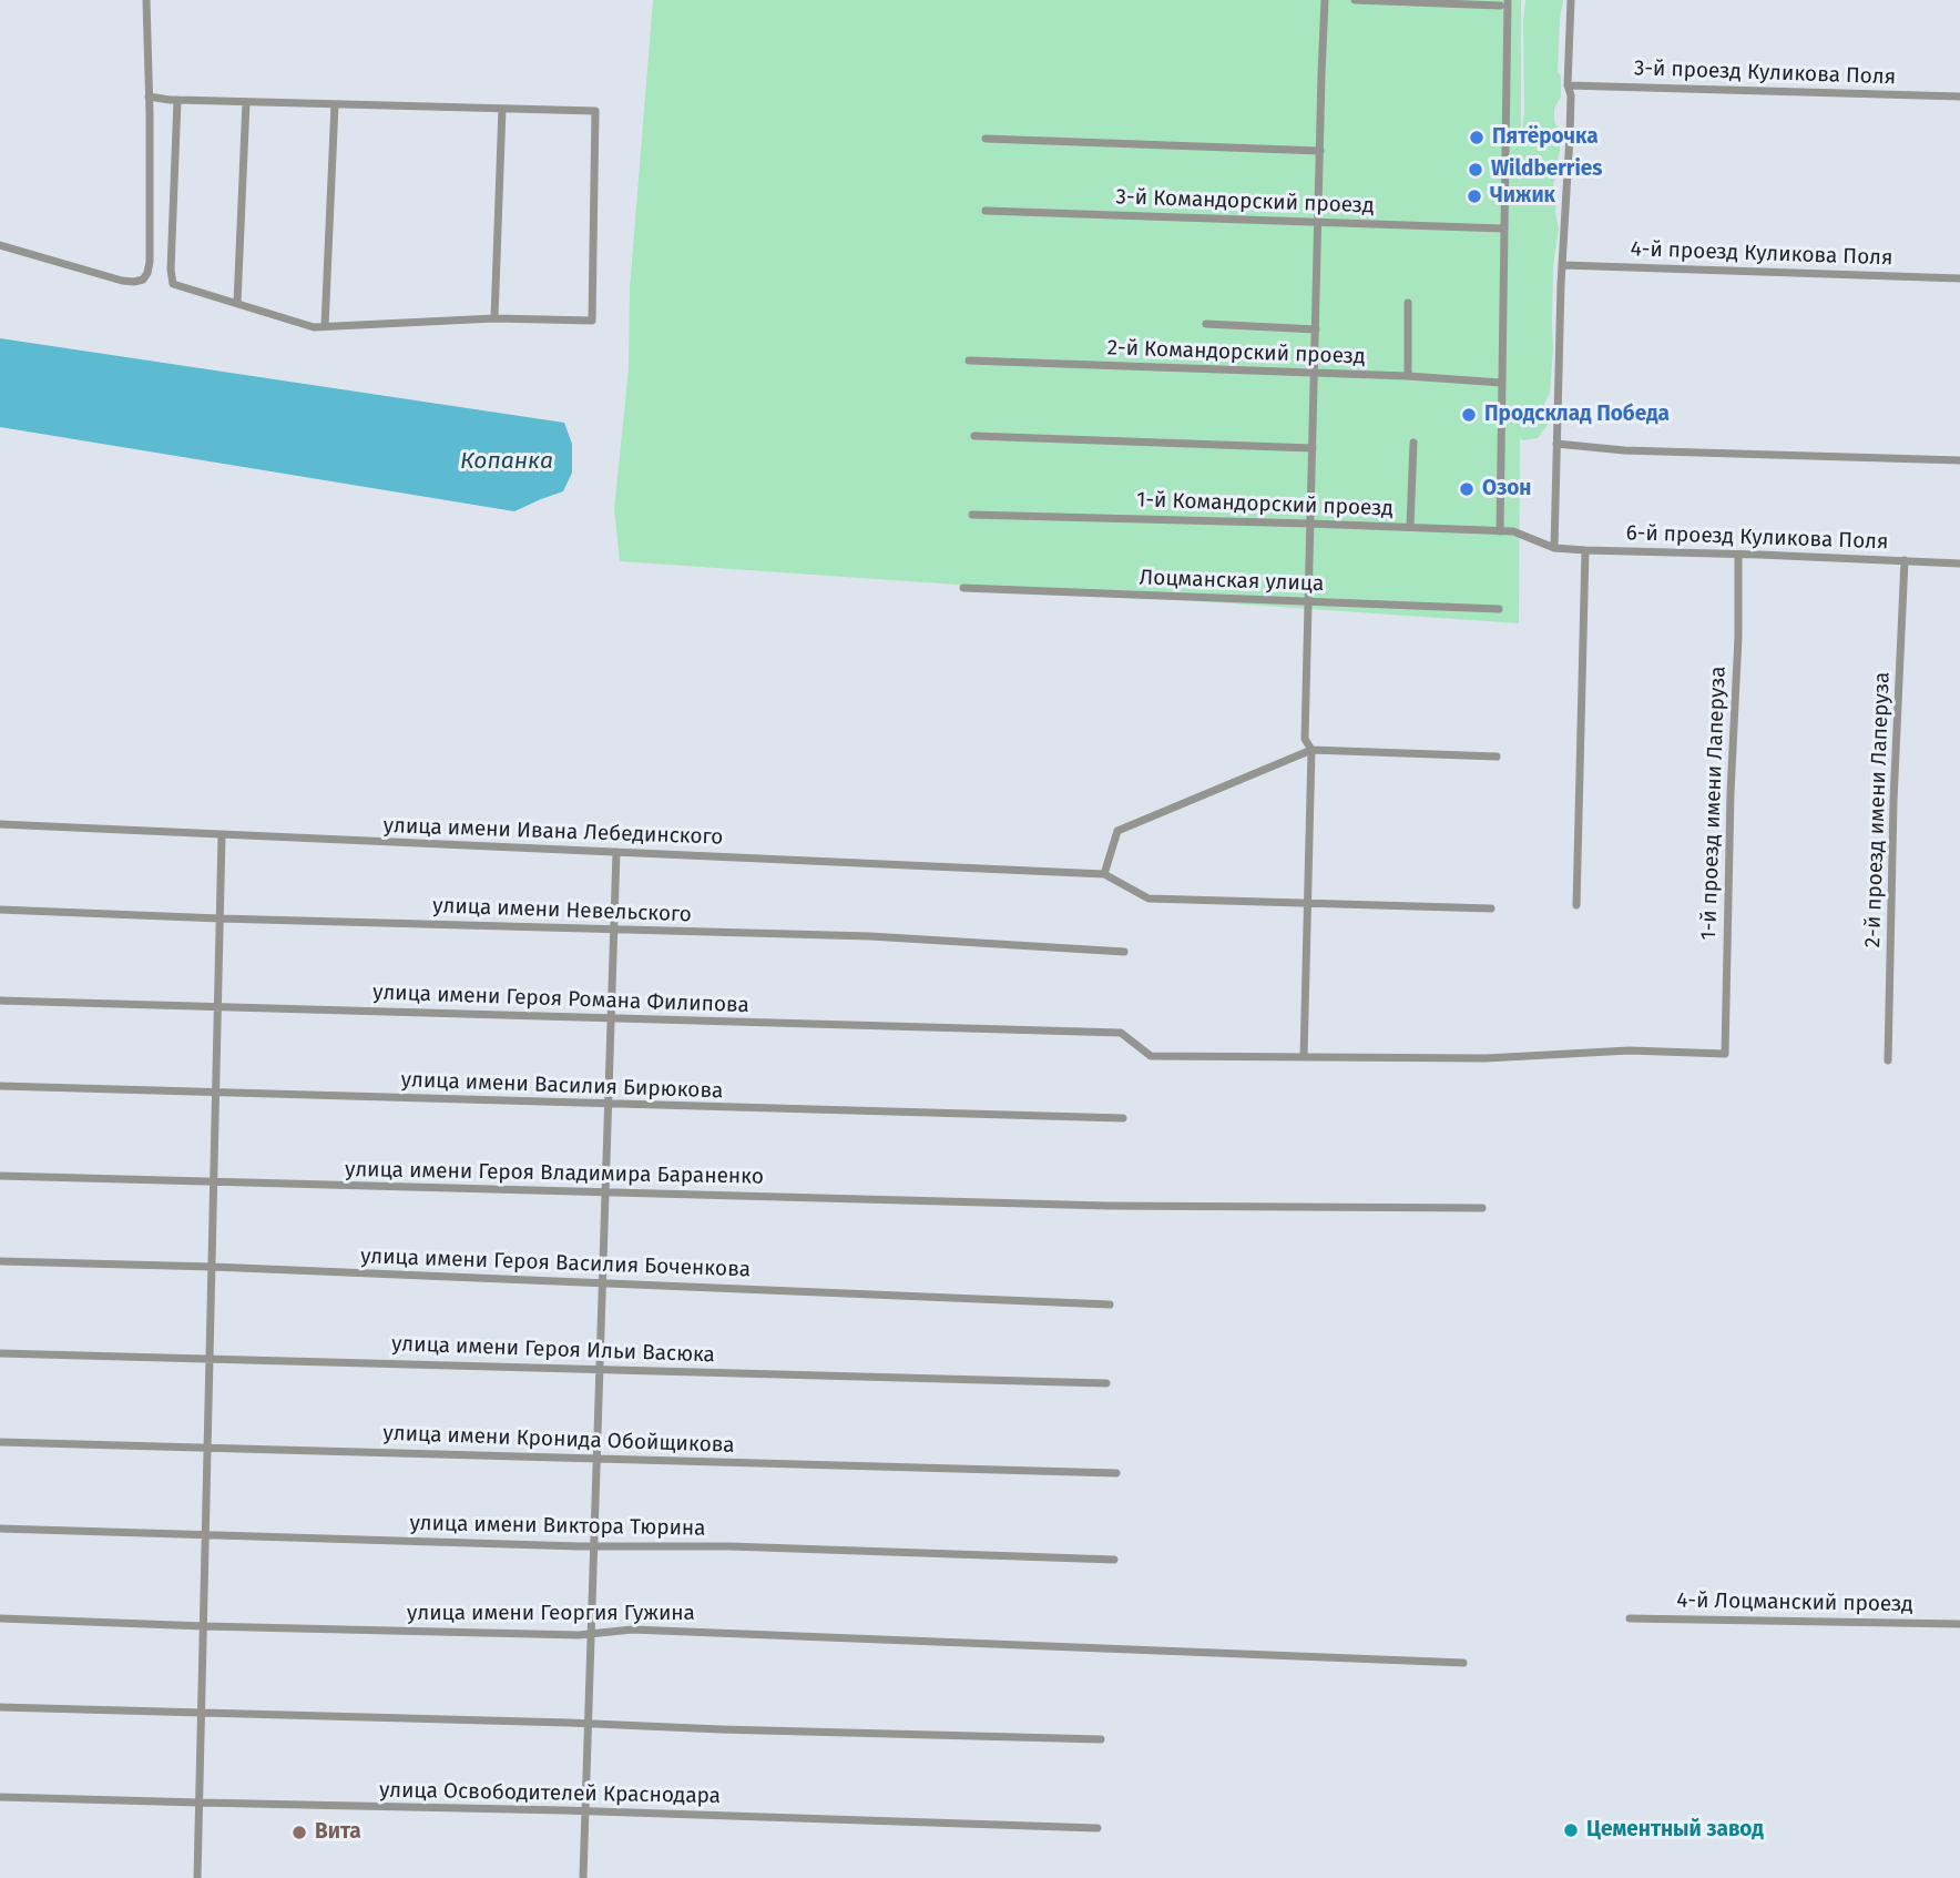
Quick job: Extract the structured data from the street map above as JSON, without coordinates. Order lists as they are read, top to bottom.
{
  "streets": {
    "street": [
      "3-й проезд Куликова Поля",
      "3-й Командорский проезд",
      "4-й проезд Куликова Поля",
      "2-й Командорский проезд",
      "1-й Командорский проезд",
      "6-й проезд Куликова Поля",
      "Лоцманская улица",
      "1-й проезд имени Лаперуза",
      "2-й проезд имени Лаперуза",
      "улица имени Ивана Лебединского",
      "улица имени Невельского",
      "улица имени Героя Романа Филипова",
      "улица имени Василия Бирюкова",
      "улица имени Героя Владимира Бараненко",
      "улица имени Героя Василия Боченкова",
      "улица имени Героя Ильи Васюка",
      "улица имени Кронида Обойщикова",
      "улица имени Виктора Тюрина",
      "4-й Лоцманский проезд",
      "улица имени Георгия Гужина",
      "улица Освободителей Краснодара"
    ]
  },
  "crossings": [
    ["1-й Командорский проезд", "6-й проезд Куликова Поля"],
    ["6-й проезд Куликова Поля", "1-й проезд имени Лаперуза"],
    ["6-й проезд Куликова Поля", "2-й проезд имени Лаперуза"],
    ["1-й проезд имени Лаперуза", "улица имени Героя Романа Филипова"]
  ],
  "water": ["Копанка"],
  "places": [
    "Пятёрочка",
    "Wildberries",
    "Чижик",
    "Продсклад Победа",
    "Озон",
    "Цементный завод",
    "Вита"
  ]
}
